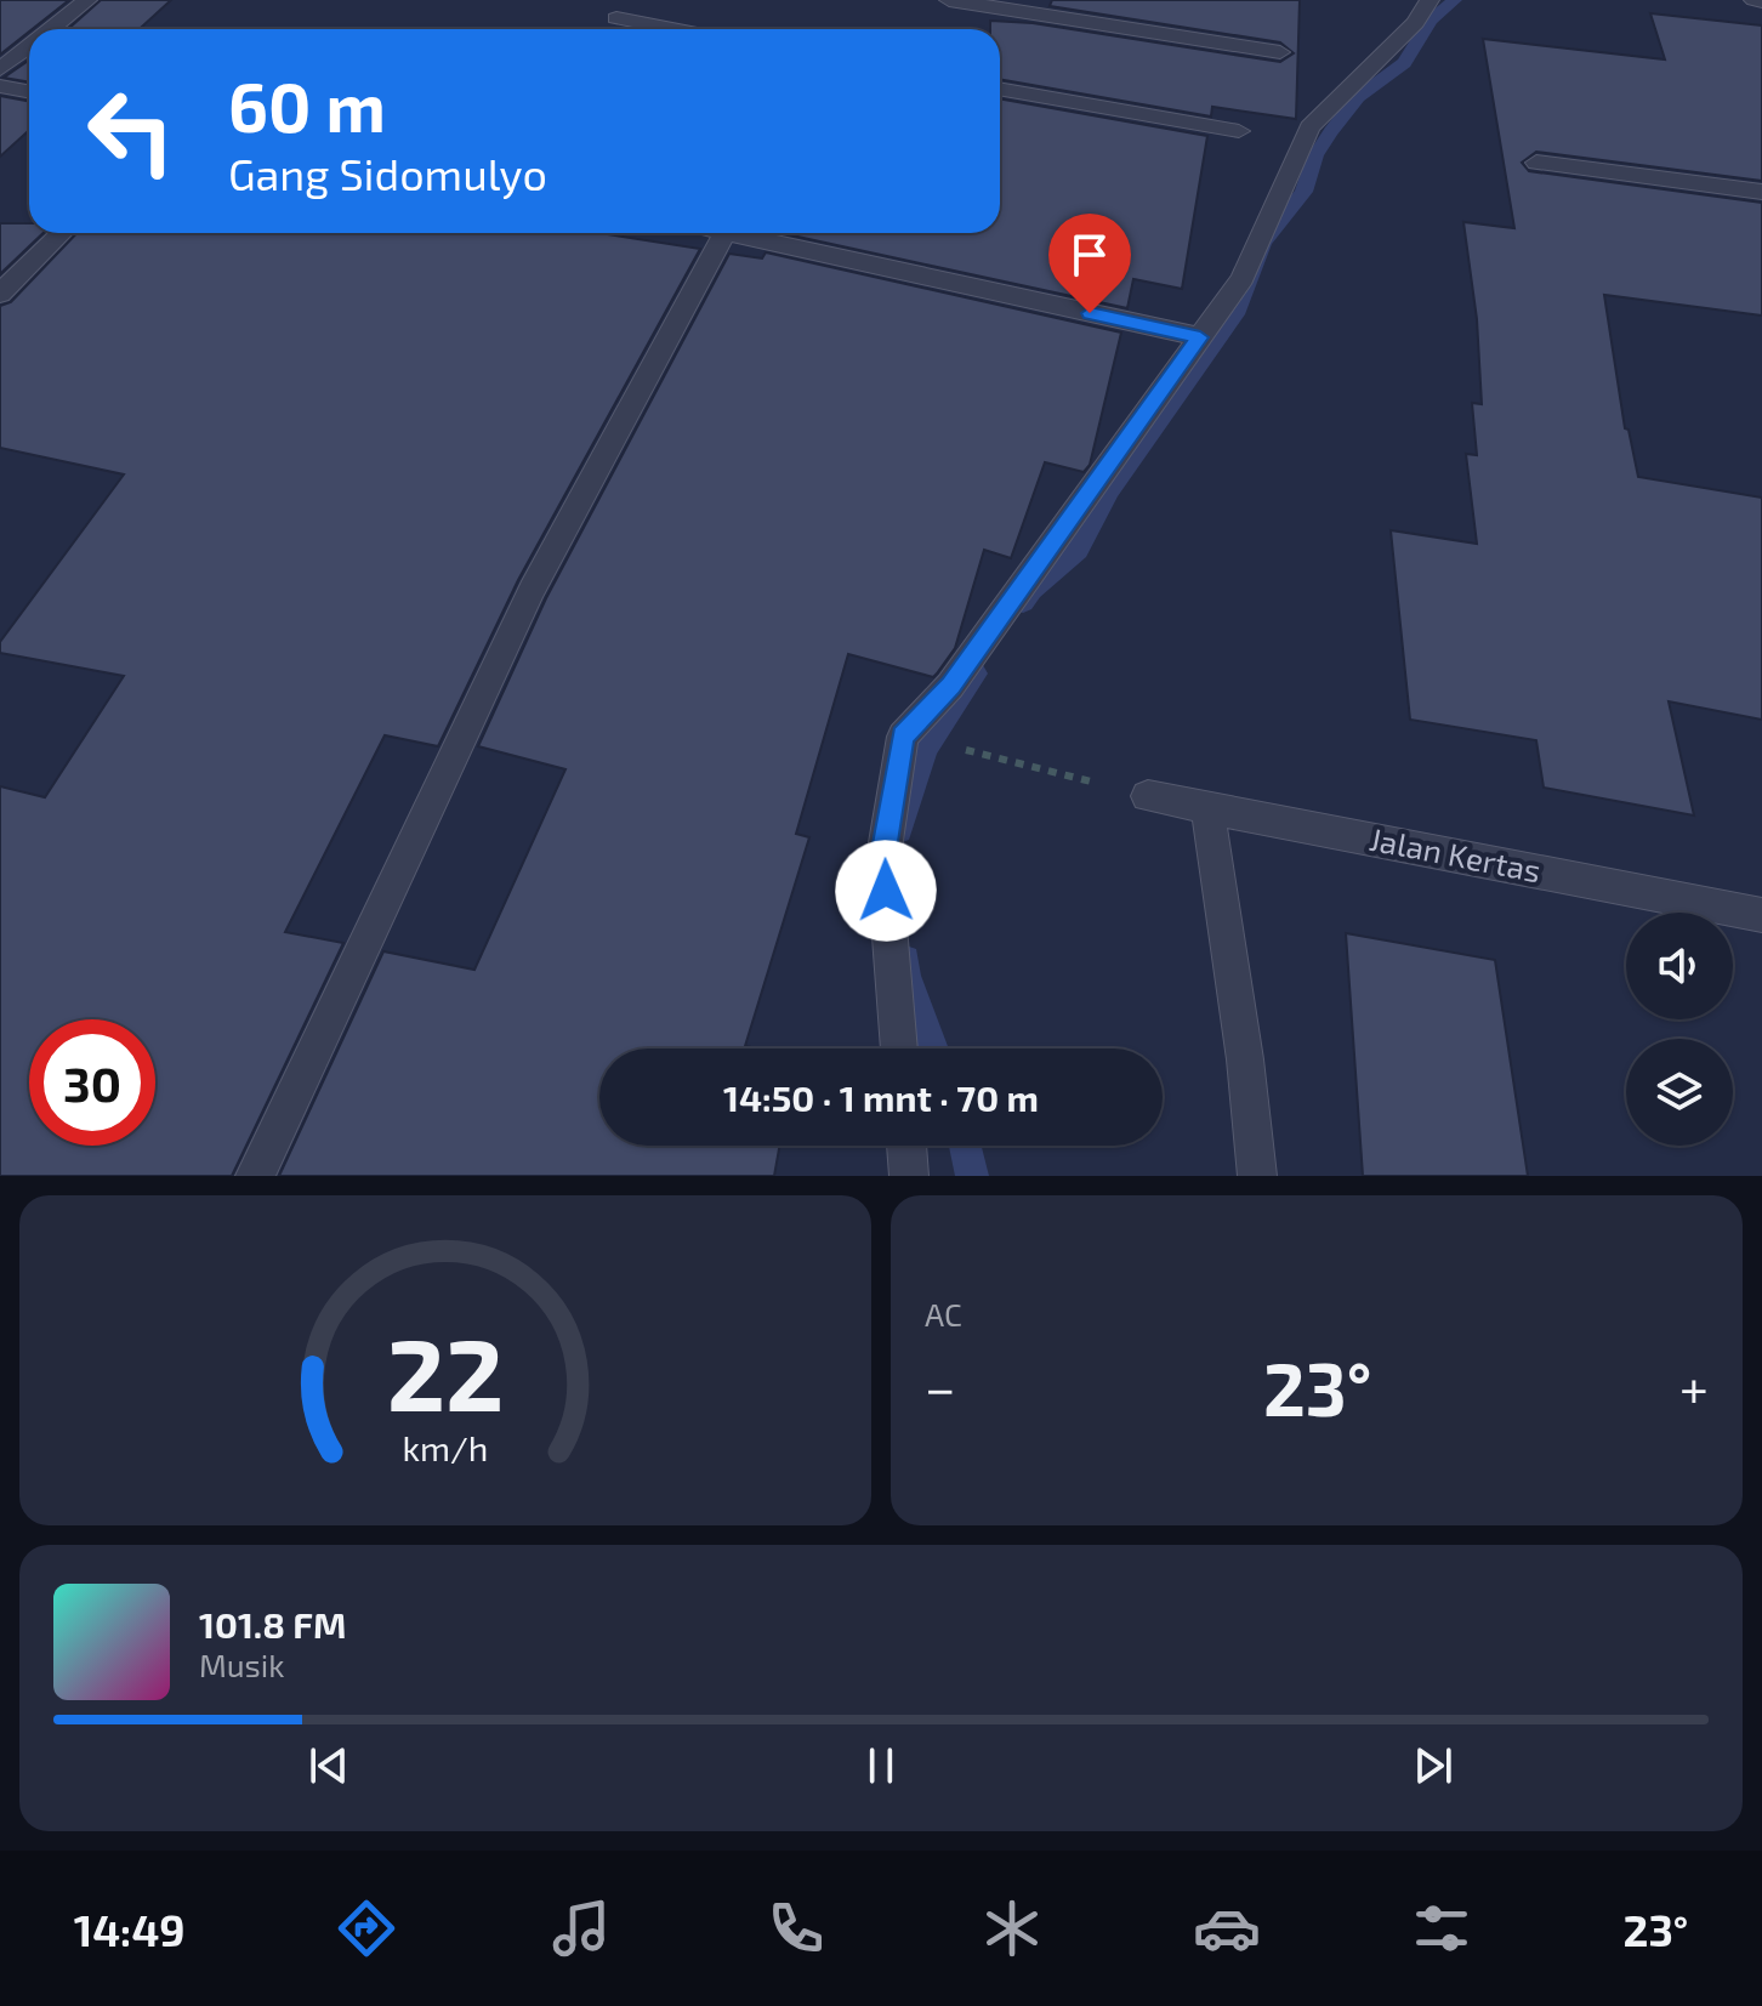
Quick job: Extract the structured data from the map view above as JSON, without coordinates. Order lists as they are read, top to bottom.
{
  "streets": {
    "street": ["Jalan Kertas"]
  },
  "page": {
    "turn": ["60 m", "Gang Sidomulyo"],
    "limit": "30",
    "trip": "14:50 · 1 mnt · 70 m",
    "tile": "AC",
    "heat": ["−", "23°", "+"],
    "song": ["101.8 FM", "Musik"],
    "tabs": ["14:49", "23°"],
    "gauge": ["22", "km/h"]
  }
}
